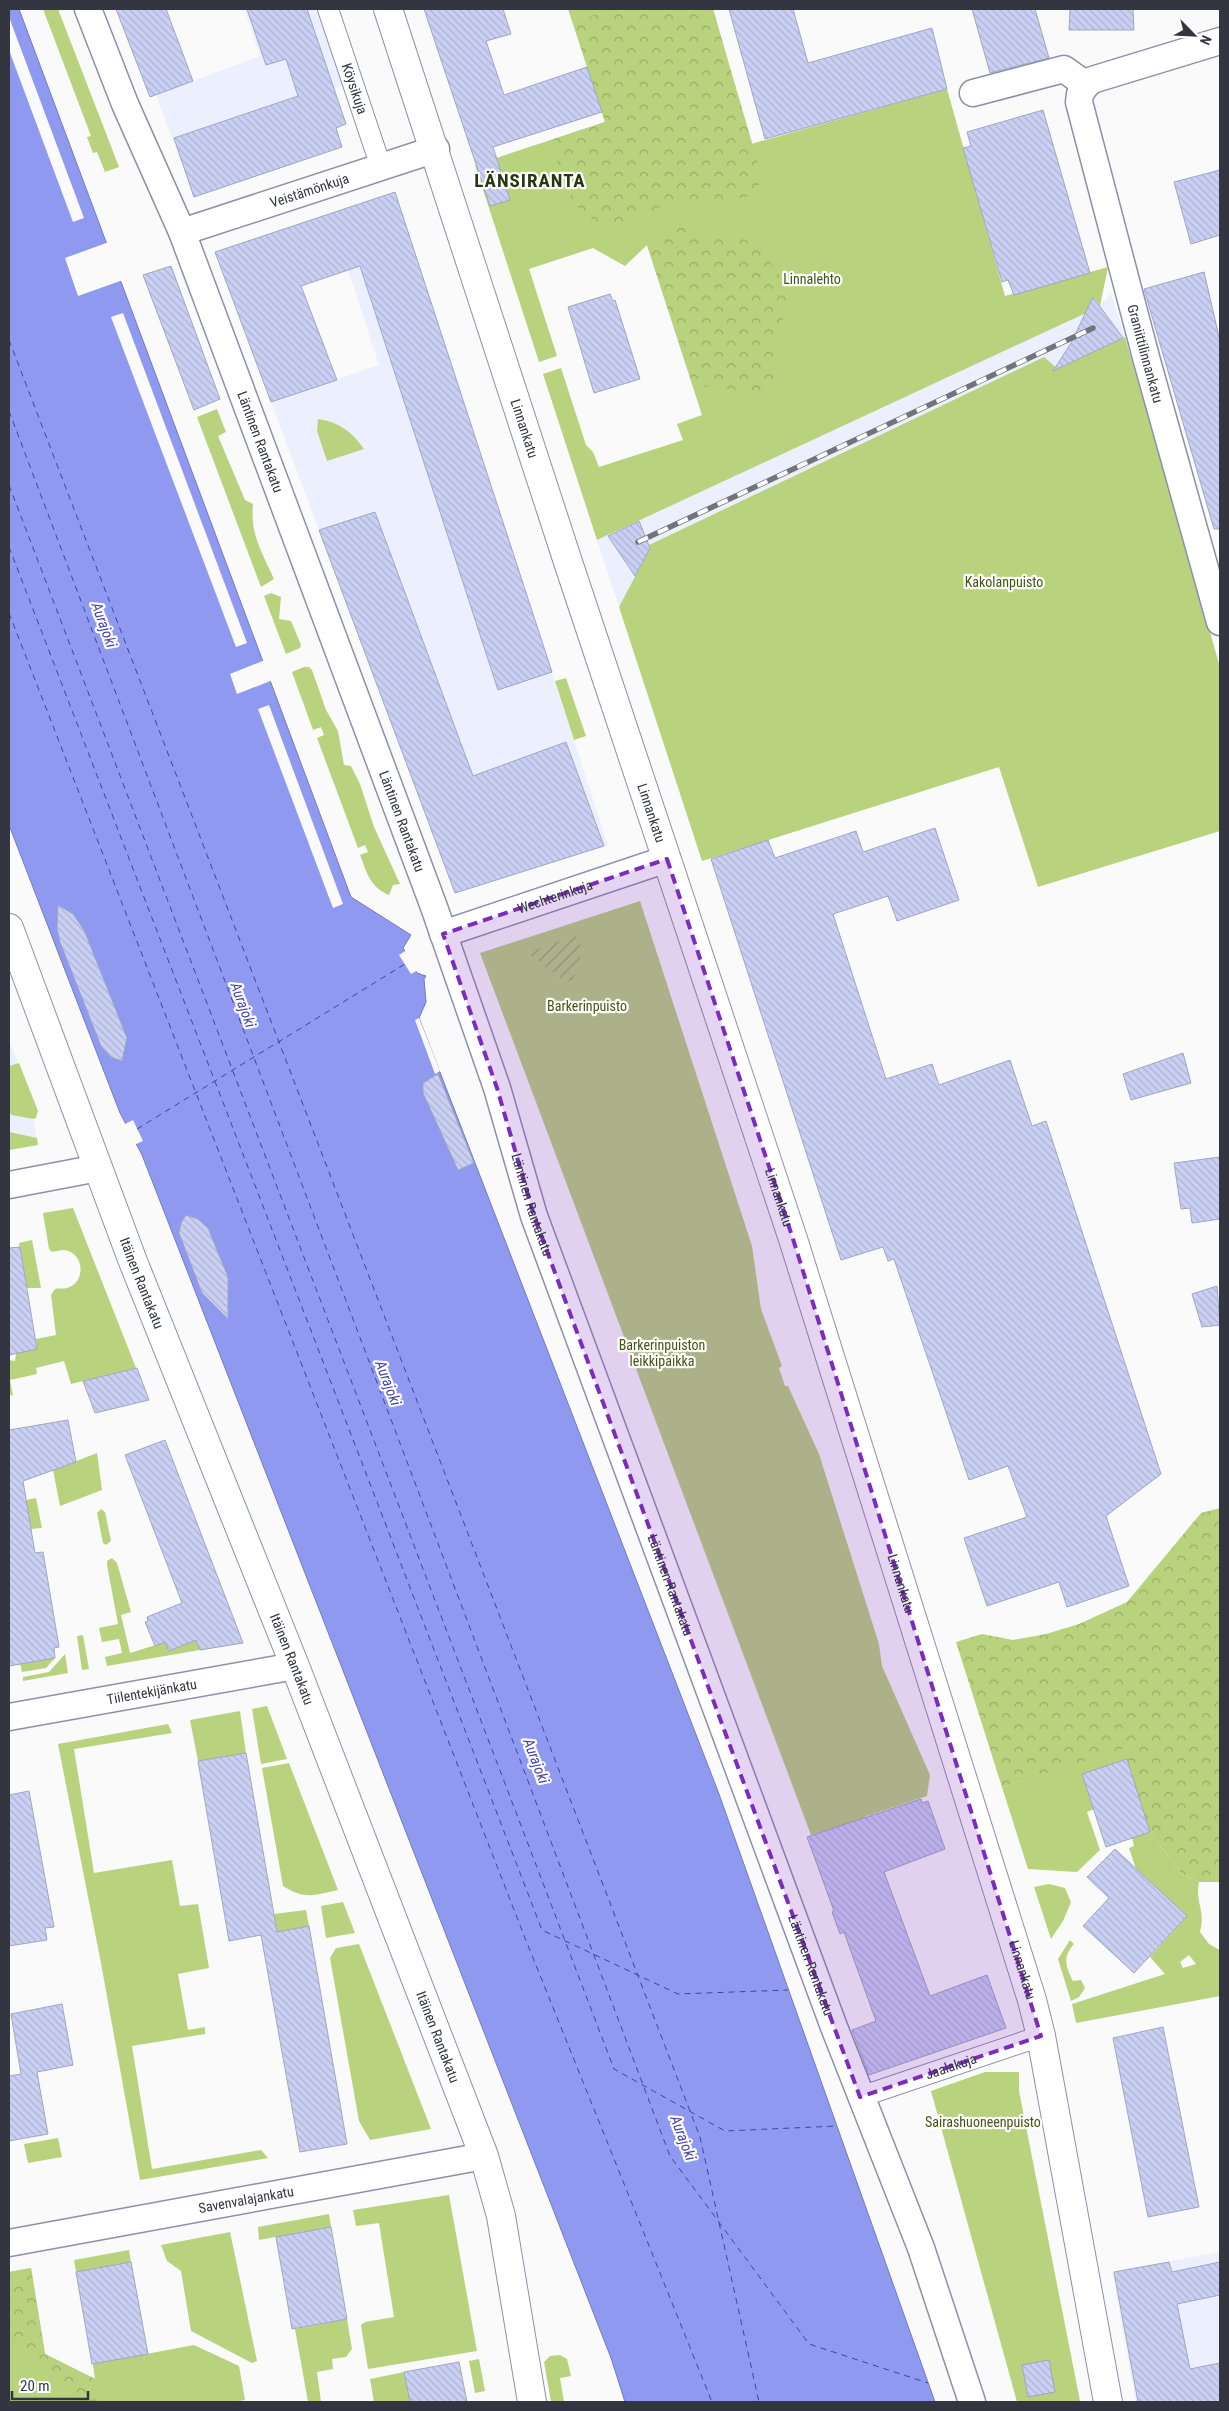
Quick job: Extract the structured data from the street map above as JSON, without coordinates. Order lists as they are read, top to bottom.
{
  "streets": {
    "street": [
      "Köysikuja",
      "Veistämönkuja",
      "Graniittilinnankatu",
      "Linnankatu",
      "Läntinen Rantakatu",
      "Wechterinkuja",
      "Itäinen Rantakatu",
      "Tiilentekijänkatu",
      "Jaalakuja",
      "Savenvalajankatu"
    ]
  },
  "crossings": [
    ["Köysikuja", "Veistämönkuja"],
    ["Veistämönkuja", "Linnankatu"],
    ["Veistämönkuja", "Läntinen Rantakatu"],
    ["Linnankatu", "Wechterinkuja"],
    ["Linnankatu", "Jaalakuja"],
    ["Läntinen Rantakatu", "Wechterinkuja"],
    ["Läntinen Rantakatu", "Jaalakuja"],
    ["Itäinen Rantakatu", "Tiilentekijänkatu"],
    ["Itäinen Rantakatu", "Savenvalajankatu"]
  ],
  "districts": ["LÄNSIRANTA"],
  "water": ["Aurajoki"],
  "parks": [
    "Linnalehto",
    "Kakolanpuisto",
    "Barkerinpuisto",
    "Barkerinpuiston leikkipaikka",
    "Sairashuoneenpuisto"
  ],
  "scale_bar": "20 m",
  "north": "bottom right"
}
